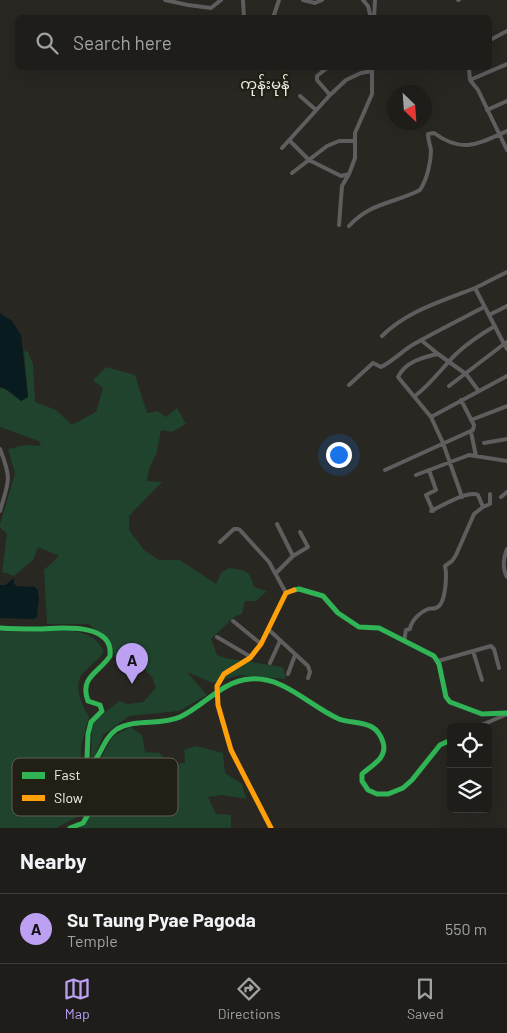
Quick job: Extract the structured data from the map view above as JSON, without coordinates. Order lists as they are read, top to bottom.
{
  "districts": ["ကုန်းမုန်"],
  "legend": ["Fast", "Slow"],
  "north": "bottom right",
  "page": {
    "search": "Search here",
    "pins": "A",
    "heading": "Nearby",
    "list": [
      {
        "mark": "A",
        "name": "Su Taung Pyae Pagoda",
        "note": "Temple",
        "value": "550 m"
      }
    ],
    "nav": ["Map", "Directions", "Saved"]
  }
}
